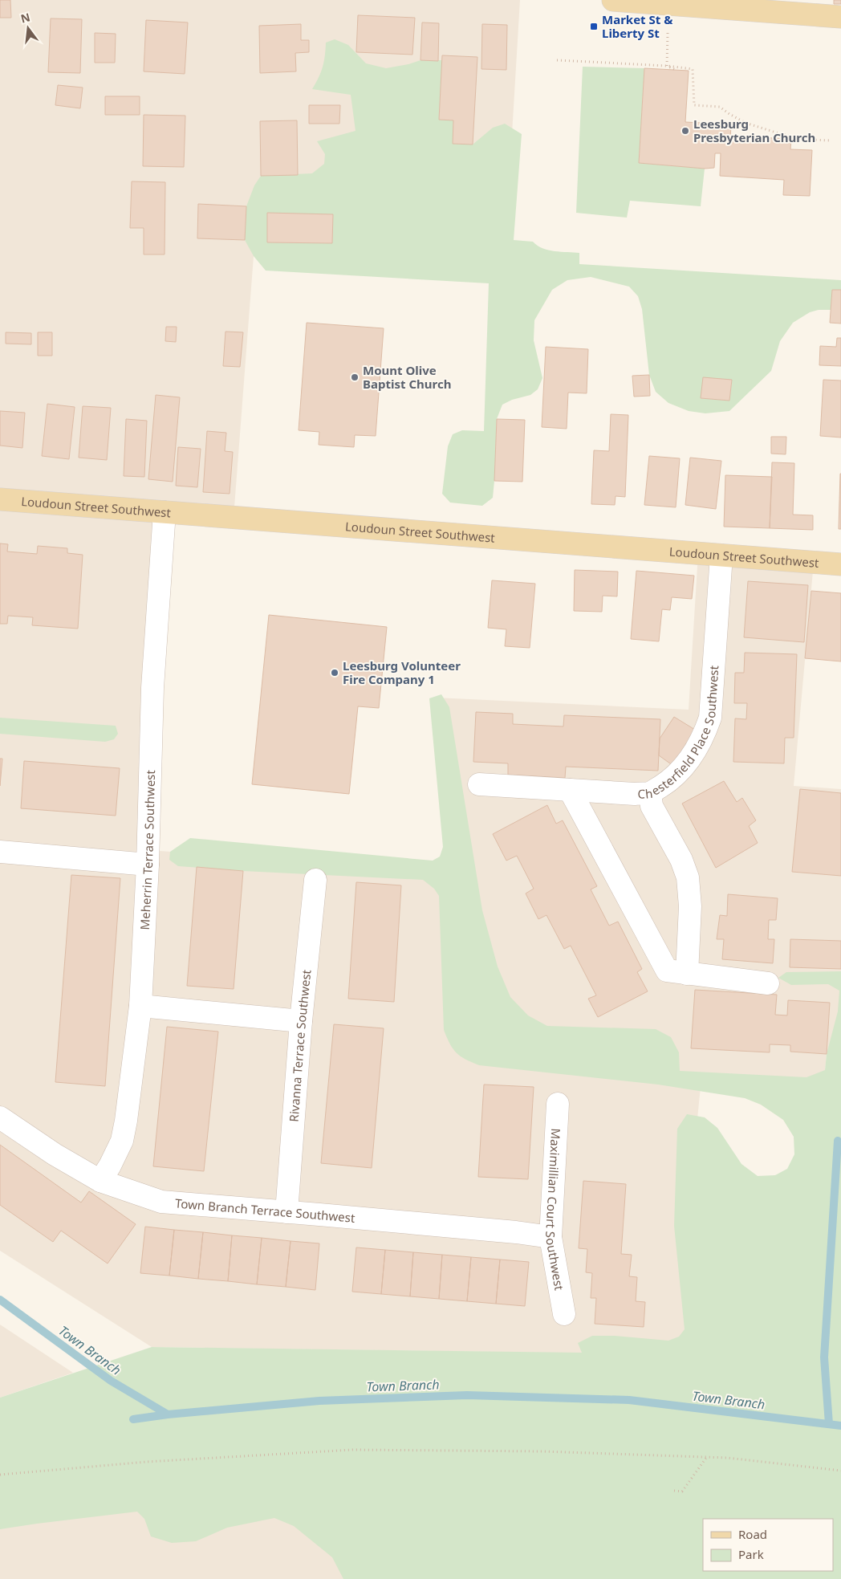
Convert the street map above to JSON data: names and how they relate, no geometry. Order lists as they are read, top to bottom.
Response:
{
  "streets": {
    "main road": ["Loudoun Street Southwest"],
    "street": [
      "Chesterfield Place Southwest",
      "Meherrin Terrace Southwest",
      "Rivanna Terrace Southwest",
      "Maximillian Court Southwest",
      "Town Branch Terrace Southwest"
    ]
  },
  "crossings": [
    ["Loudoun Street Southwest", "Chesterfield Place Southwest"],
    ["Loudoun Street Southwest", "Meherrin Terrace Southwest"],
    ["Meherrin Terrace Southwest", "Town Branch Terrace Southwest"],
    ["Rivanna Terrace Southwest", "Town Branch Terrace Southwest"],
    ["Maximillian Court Southwest", "Town Branch Terrace Southwest"]
  ],
  "water": ["Town Branch"],
  "places": {
    "transit": ["Market St & Liberty St"],
    "other": ["Leesburg Presbyterian Church", "Mount Olive Baptist Church", "Leesburg Volunteer Fire Company 1"]
  },
  "legend": ["Road", "Park"],
  "north": "top"
}
